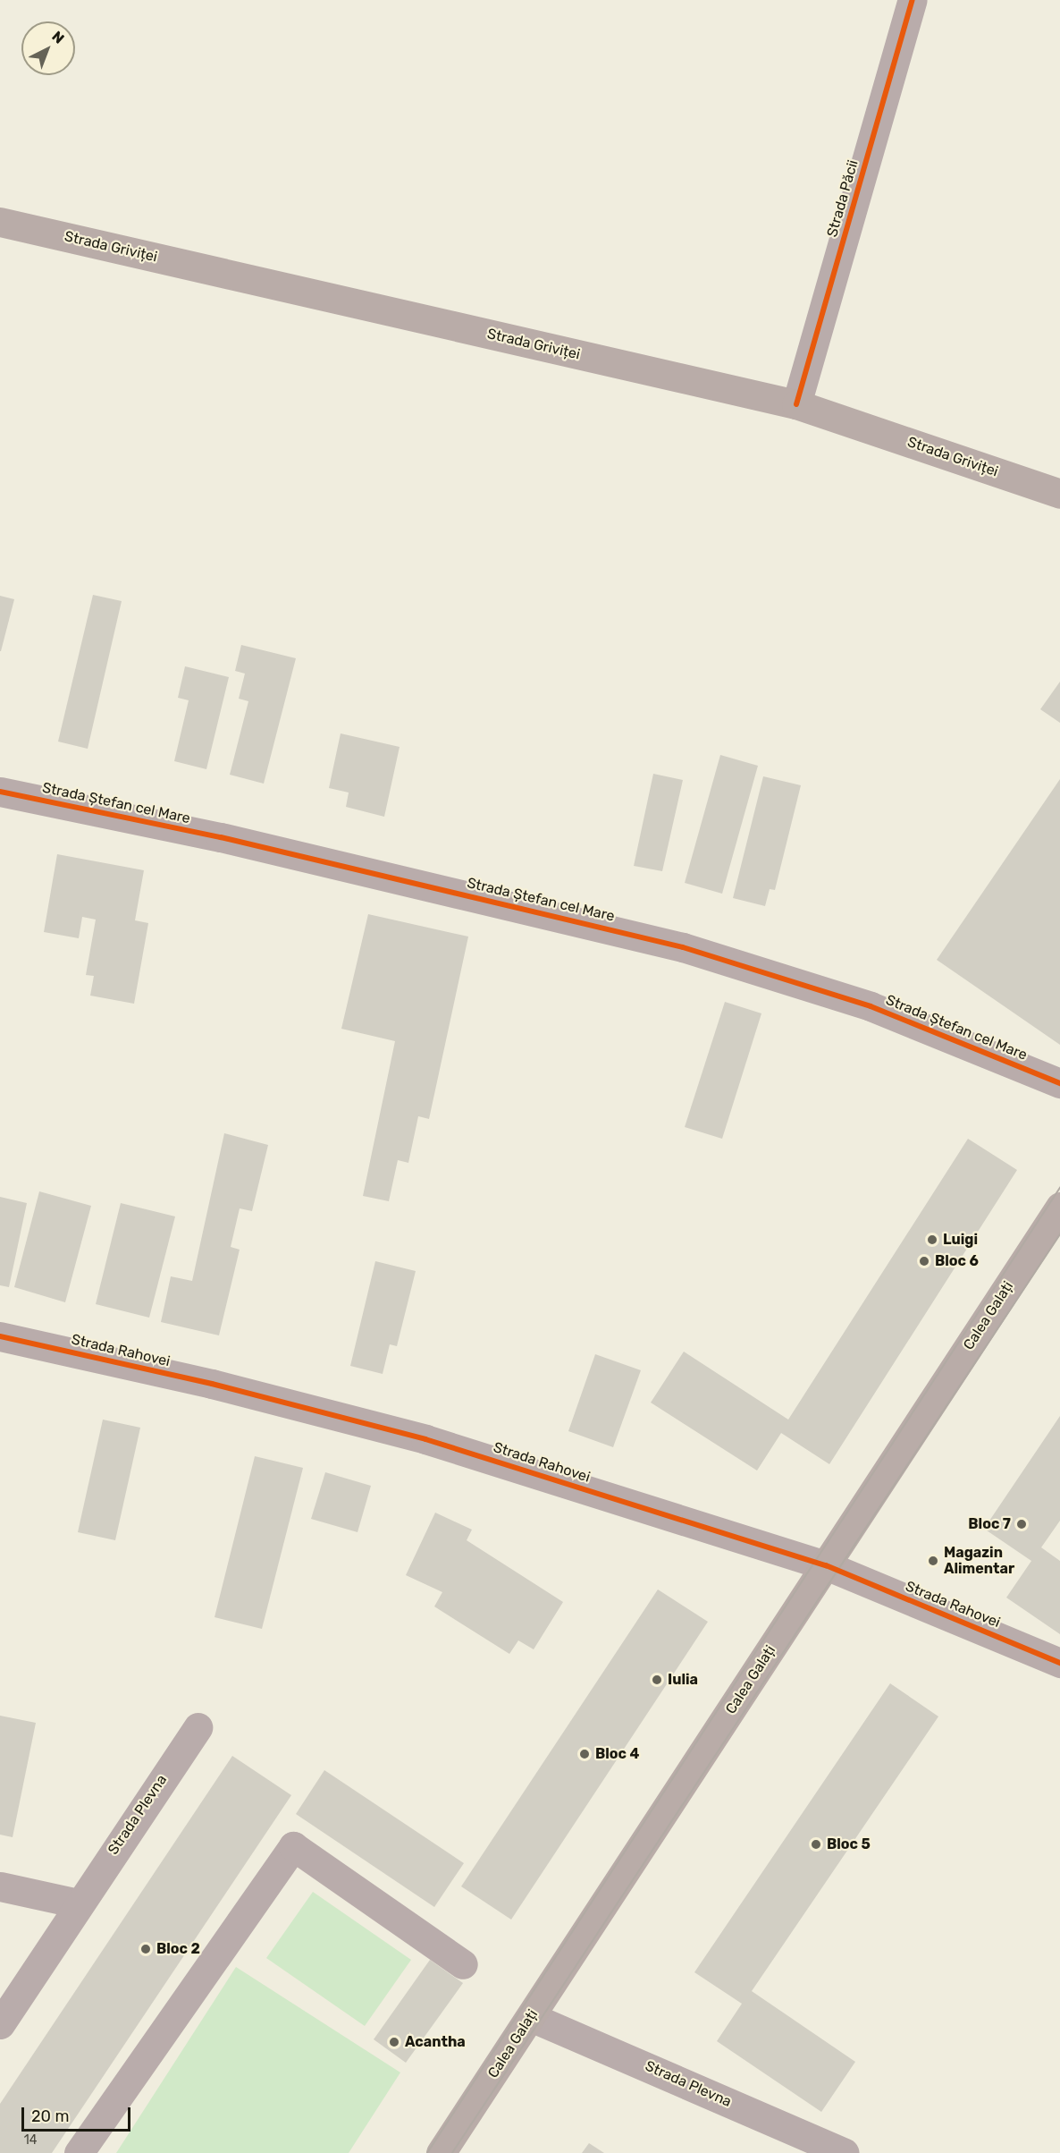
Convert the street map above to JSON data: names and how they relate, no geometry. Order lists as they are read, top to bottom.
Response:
{
  "streets": {
    "main road": ["Strada Griviței", "Calea Galați"],
    "street": [
      "Strada Păcii",
      "Strada Ștefan cel Mare",
      "Strada Rahovei",
      "Strada Plevna"
    ]
  },
  "crossings": [
    ["Strada Păcii", "Strada Griviței"],
    ["Calea Galați", "Strada Rahovei"],
    ["Calea Galați", "Strada Plevna"]
  ],
  "places": [
    "Luigi",
    "Bloc 6",
    "Bloc 7",
    "Magazin Alimentar",
    "Iulia",
    "Bloc 4",
    "Bloc 5",
    "Bloc 2",
    "Acantha"
  ],
  "house_numbers": ["14"],
  "scale_bar": "20 m",
  "north": "top right"
}
